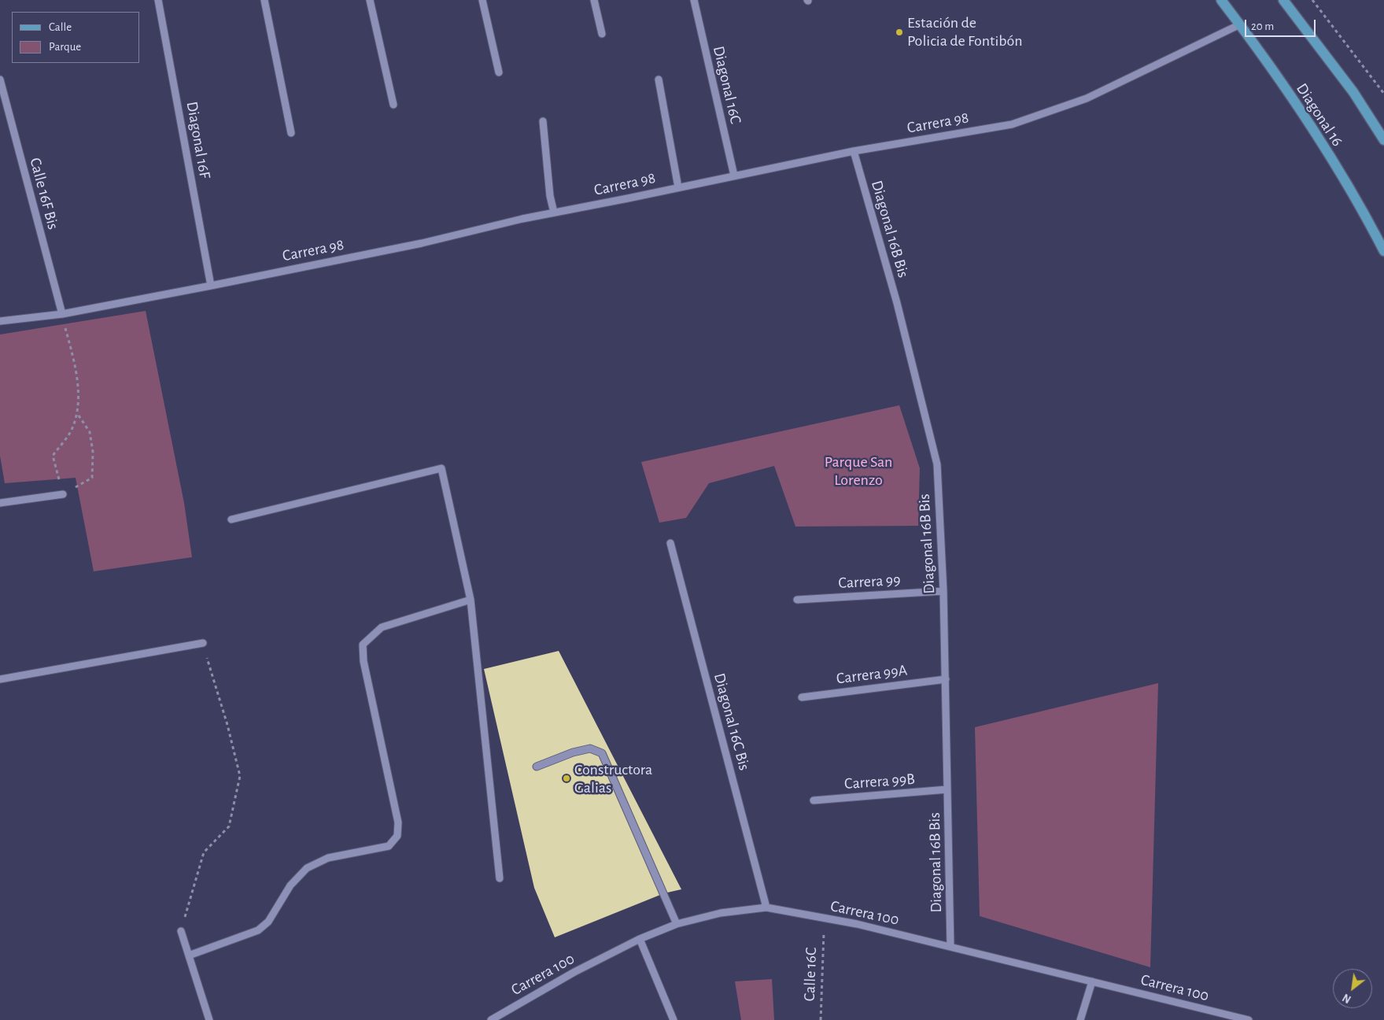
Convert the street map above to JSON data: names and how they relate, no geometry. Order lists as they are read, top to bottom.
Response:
{
  "streets": {
    "main road": ["Diagonal 16"],
    "street": [
      "Diagonal 16C",
      "Carrera 98",
      "Diagonal 16F",
      "Calle 16F Bis",
      "Diagonal 16B Bis",
      "Carrera 99",
      "Carrera 99A",
      "Diagonal 16C Bis",
      "Carrera 99B",
      "Carrera 100"
    ],
    "path": ["Calle 16C"]
  },
  "crossings": [
    ["Diagonal 16C", "Carrera 98"],
    ["Diagonal 16", "Carrera 98"],
    ["Carrera 98", "Diagonal 16F"],
    ["Carrera 98", "Calle 16F Bis"],
    ["Carrera 98", "Diagonal 16B Bis"],
    ["Diagonal 16B Bis", "Carrera 99"],
    ["Diagonal 16B Bis", "Carrera 99A"],
    ["Diagonal 16B Bis", "Carrera 99B"],
    ["Diagonal 16B Bis", "Carrera 100"],
    ["Diagonal 16C Bis", "Carrera 100"]
  ],
  "parks": ["Parque San Lorenzo"],
  "places": ["Estación de Policia de Fontibón", "Constructora Galias"],
  "legend": ["Calle", "Parque"],
  "scale_bar": "20 m",
  "north": "bottom left"
}
